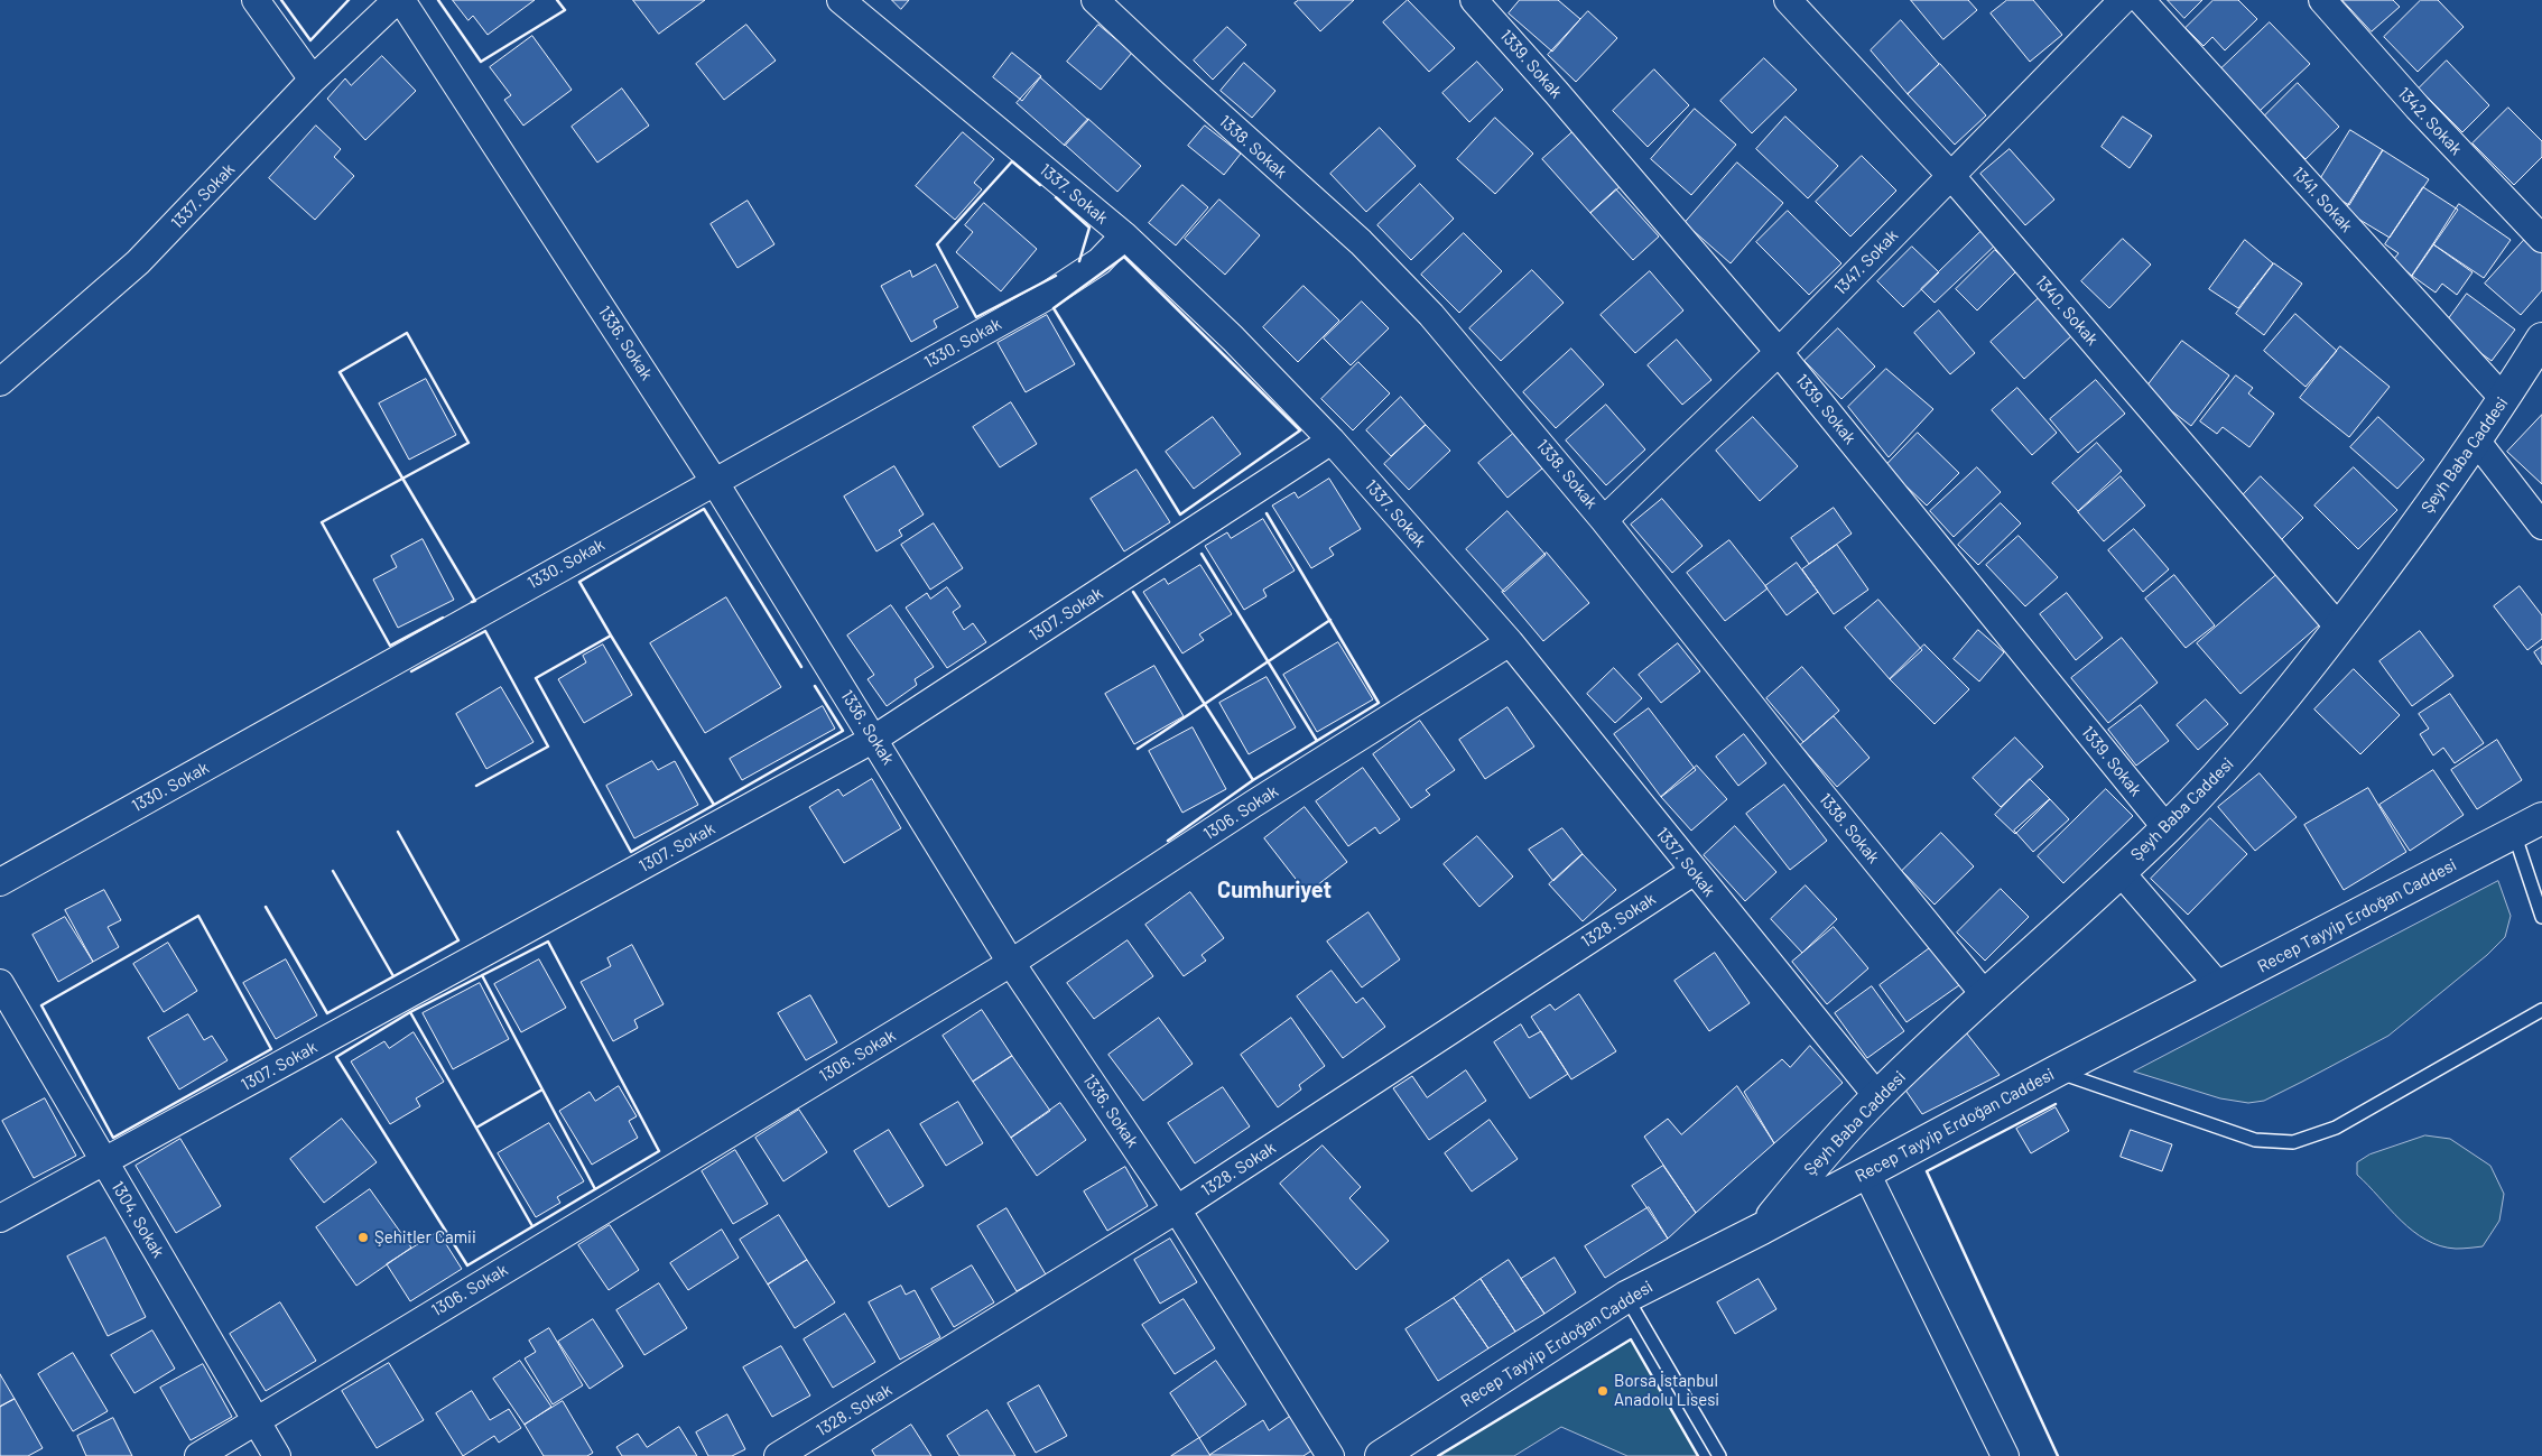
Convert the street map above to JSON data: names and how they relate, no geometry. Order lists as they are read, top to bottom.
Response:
{
  "streets": {
    "street": [
      "1339. Sokak",
      "1342. Sokak",
      "1338. Sokak",
      "1337. Sokak",
      "1341. Sokak",
      "1347. Sokak",
      "1340. Sokak",
      "1336. Sokak",
      "1330. Sokak",
      "Şeyh Baba Caddesi",
      "1307. Sokak",
      "1306. Sokak",
      "Recep Tayyip Erdoğan Caddesi",
      "1328. Sokak",
      "1304. Sokak"
    ]
  },
  "crossings": [
    ["1339. Sokak", "1347. Sokak"],
    ["1339. Sokak", "Şeyh Baba Caddesi"],
    ["1338. Sokak", "1347. Sokak"],
    ["1338. Sokak", "Şeyh Baba Caddesi"],
    ["1337. Sokak", "1330. Sokak"],
    ["1337. Sokak", "Şeyh Baba Caddesi"],
    ["1337. Sokak", "1307. Sokak"],
    ["1337. Sokak", "1306. Sokak"],
    ["1337. Sokak", "1328. Sokak"],
    ["1341. Sokak", "Şeyh Baba Caddesi"],
    ["1347. Sokak", "1340. Sokak"],
    ["1340. Sokak", "Şeyh Baba Caddesi"],
    ["1336. Sokak", "1330. Sokak"],
    ["1336. Sokak", "1307. Sokak"],
    ["1336. Sokak", "1306. Sokak"],
    ["1336. Sokak", "1328. Sokak"],
    ["Şeyh Baba Caddesi", "Recep Tayyip Erdoğan Caddesi"],
    ["1307. Sokak", "1304. Sokak"],
    ["1306. Sokak", "1304. Sokak"]
  ],
  "districts": ["Cumhuriyet"],
  "places": ["Şehitler Camii", "Borsa İstanbul Anadolu Lisesi"]
}
